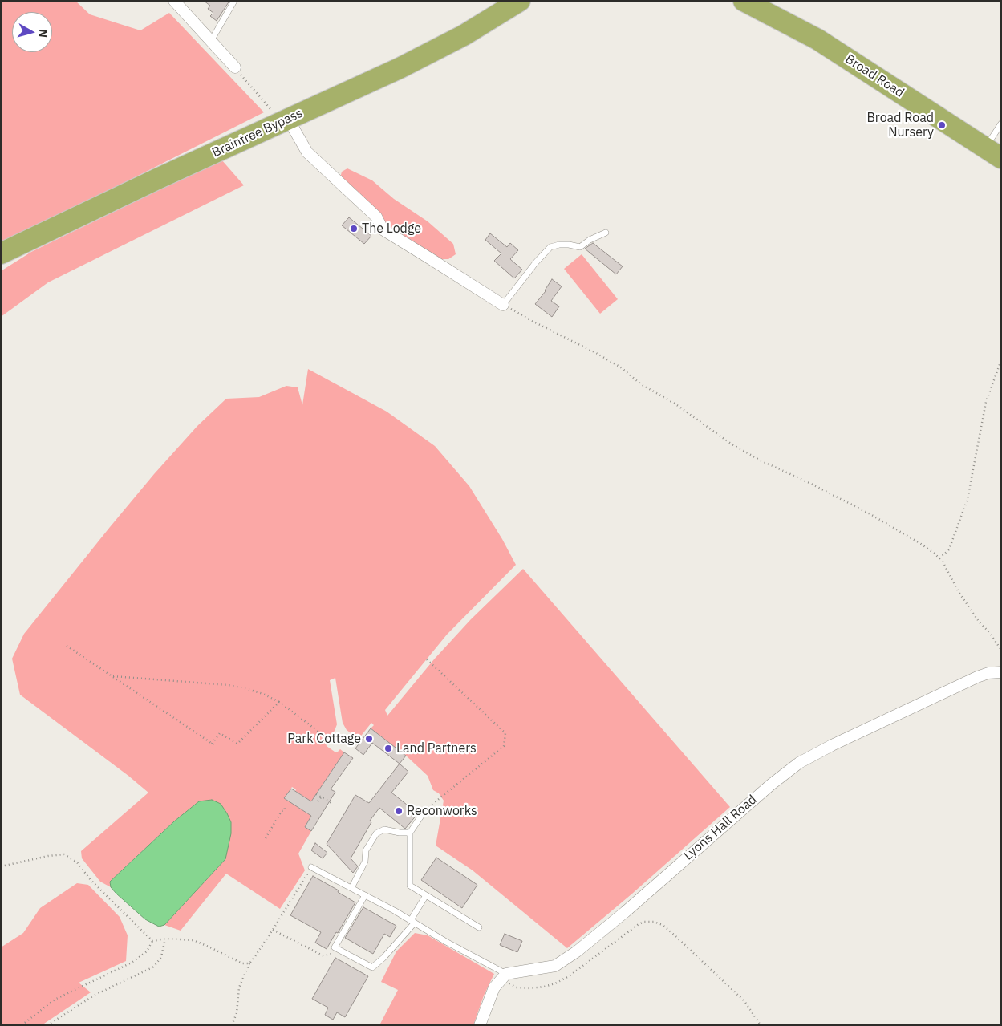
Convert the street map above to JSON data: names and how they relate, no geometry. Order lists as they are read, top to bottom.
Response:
{
  "streets": {
    "highway": ["Broad Road", "Braintree Bypass"],
    "street": ["Lyons Hall Road"]
  },
  "places": [
    "Broad Road Nursery",
    "The Lodge",
    "Park Cottage",
    "Land Partners",
    "Reconworks"
  ],
  "north": "right"
}
